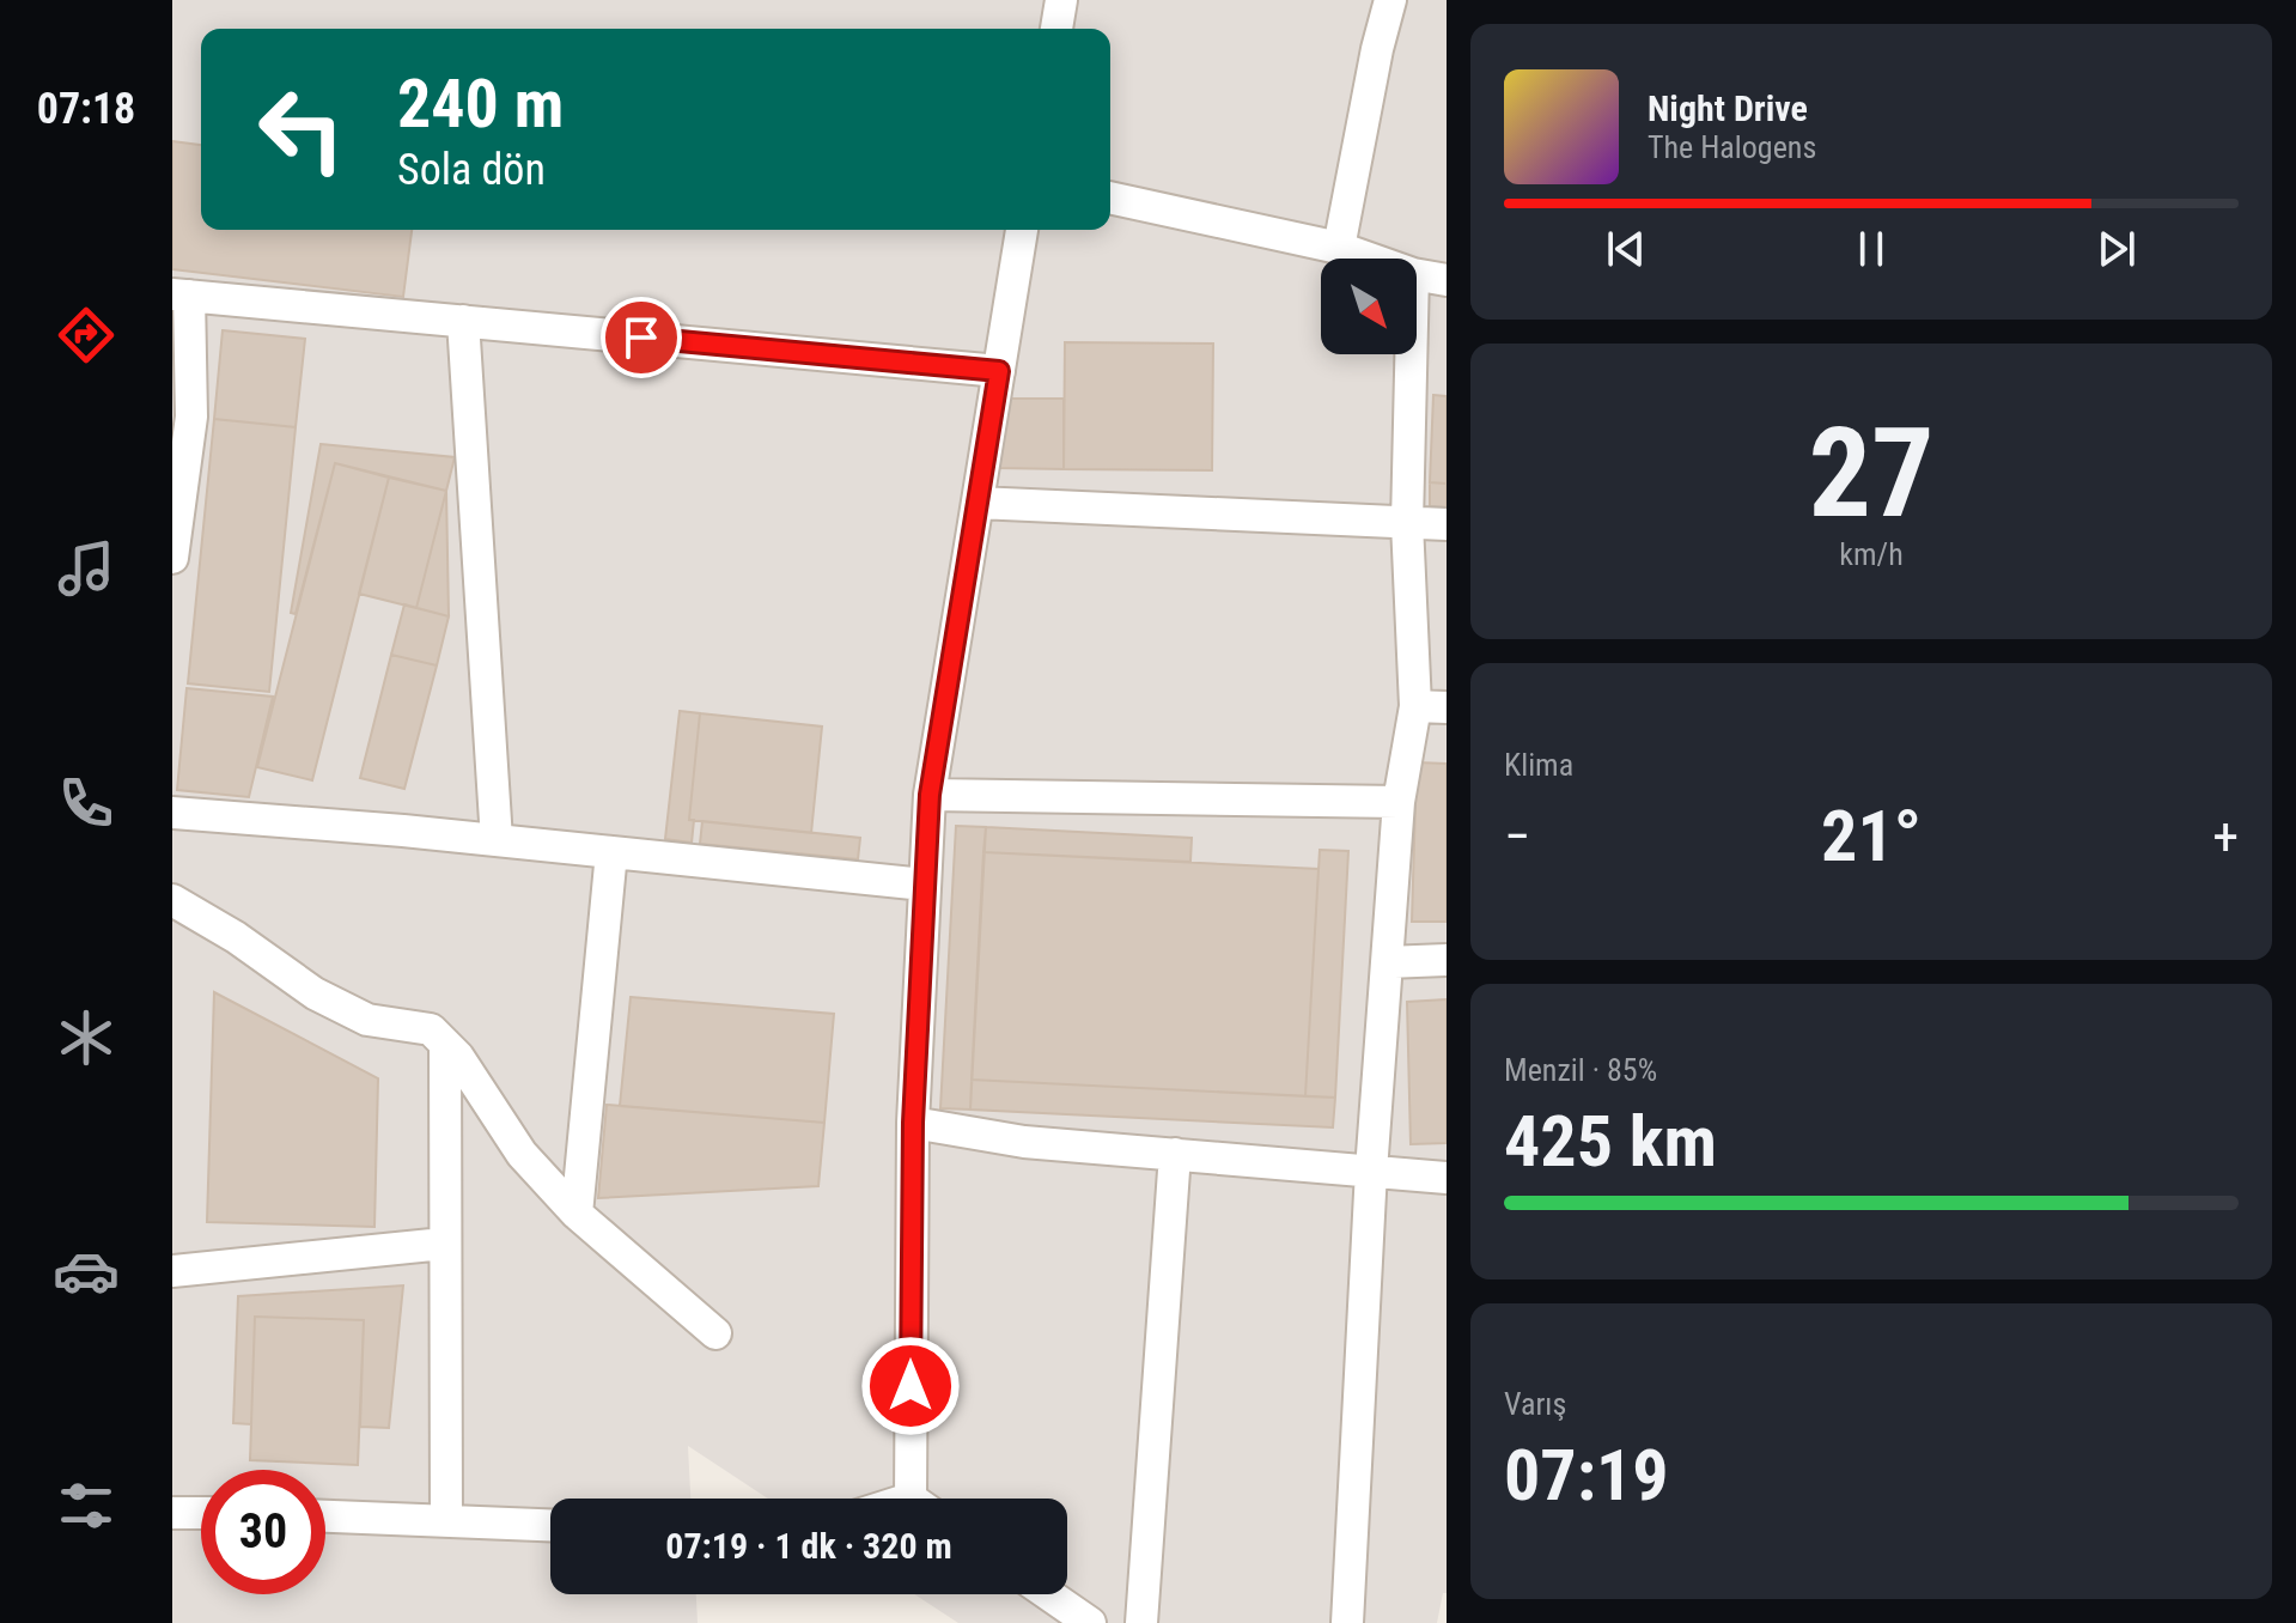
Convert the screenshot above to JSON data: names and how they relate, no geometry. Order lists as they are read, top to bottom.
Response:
{
  "north": "bottom right",
  "page": {
    "tabs": "07:18",
    "turn": ["240 m", "Sola dön"],
    "song": ["Night Drive", "The Halogens"],
    "tile": [
      ["27", "km/h"],
      "Klima",
      ["Menzil · 85%", "425 km"],
      ["Varış", "07:19"]
    ],
    "heat": ["−", "21°", "+"],
    "limit": "30",
    "trip": "07:19 · 1 dk · 320 m"
  }
}
